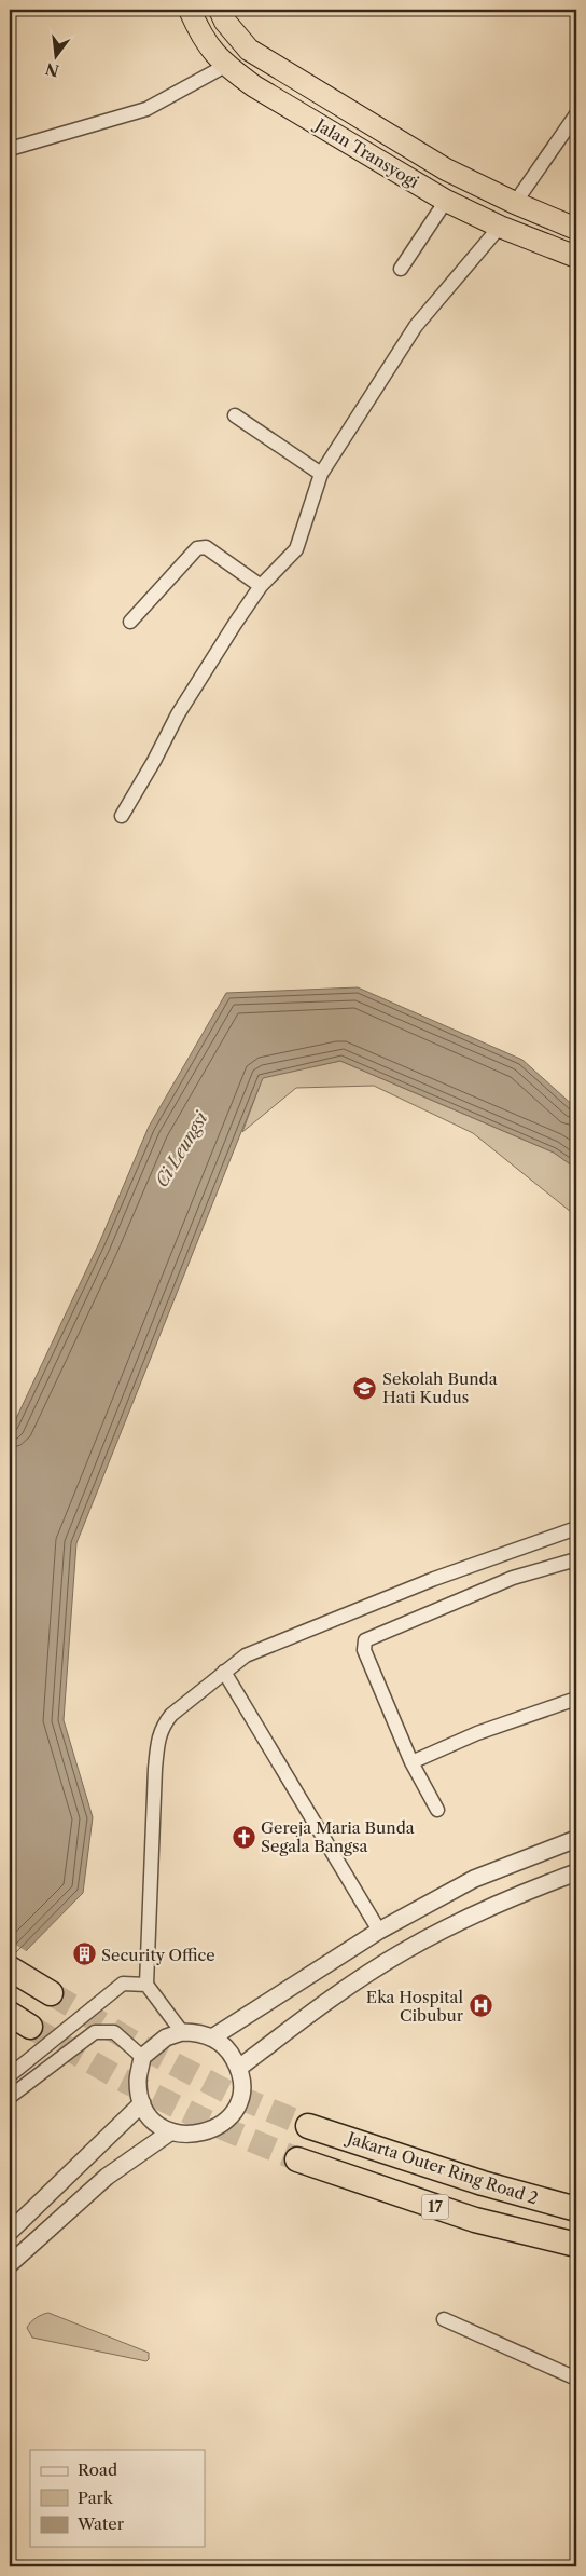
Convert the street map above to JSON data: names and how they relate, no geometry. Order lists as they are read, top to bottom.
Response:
{
  "streets": {
    "highway": ["Jalan Transyogi", "Jakarta Outer Ring Road 2", "17"]
  },
  "water": ["Ci Leungsi"],
  "places": {
    "school or university": ["Sekolah Bunda Hati Kudus"],
    "church": ["Gereja Maria Bunda Segala Bangsa"],
    "building": ["Security Office"],
    "hospital": ["Eka Hospital Cibubur"]
  },
  "legend": ["Road", "Park", "Water"],
  "north": "bottom"
}
